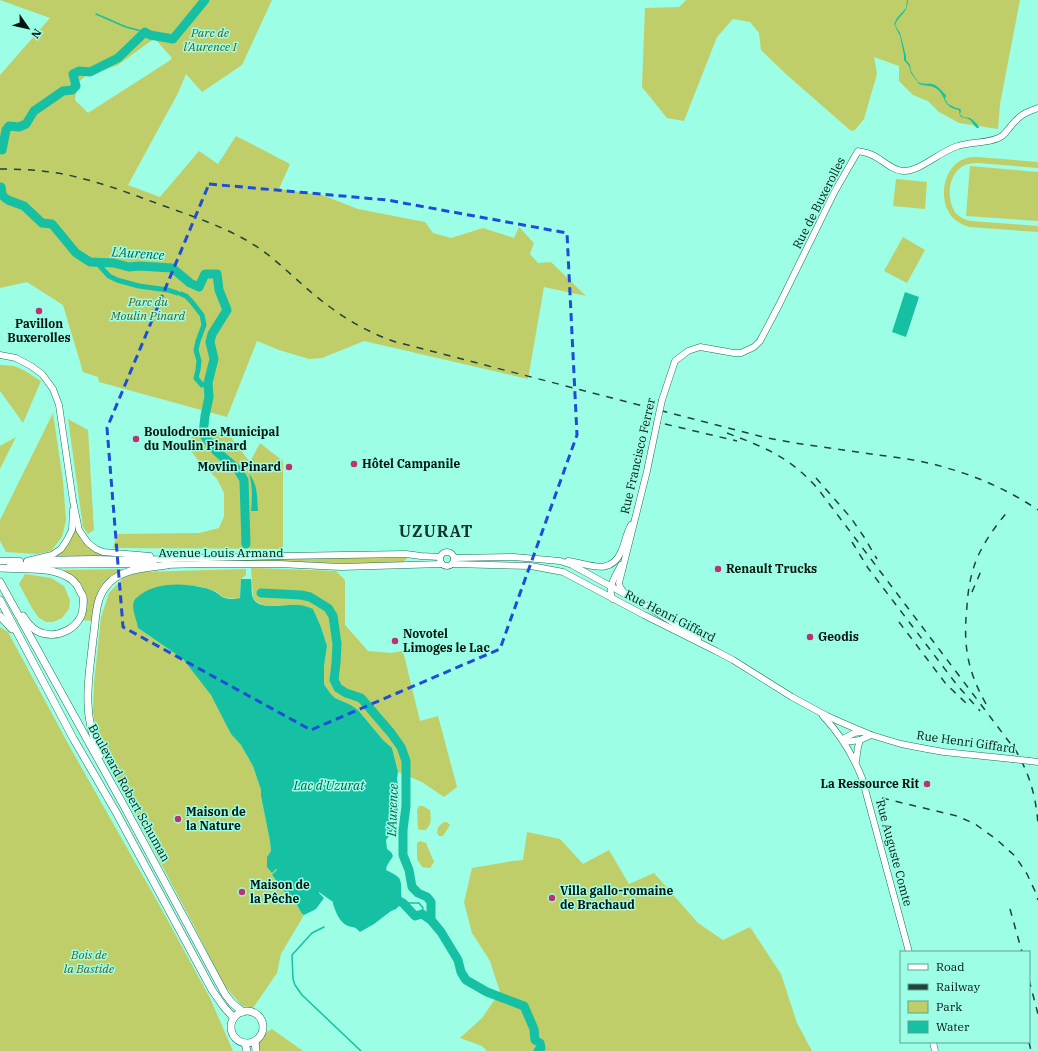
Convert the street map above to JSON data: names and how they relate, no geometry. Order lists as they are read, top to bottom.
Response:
{
  "streets": {
    "main road": ["Boulevard Robert Schuman"],
    "street": [
      "Rue de Buxerolles",
      "Rue Francisco Ferrer",
      "Avenue Louis Armand",
      "Rue Henri Giffard",
      "Rue Auguste Comte"
    ]
  },
  "crossings": [
    ["Rue de Buxerolles", "Rue Francisco Ferrer"],
    ["Rue Henri Giffard", "Rue Auguste Comte"]
  ],
  "districts": ["UZURAT"],
  "water": ["L'Aurence", "Lac d'Uzurat"],
  "parks": ["Parc de l'Aurence I", "Parc du Moulin Pinard", "Bois de la Bastide"],
  "places": [
    "Pavillon Buxerolles",
    "Boulodrome Municipal du Moulin Pinard",
    "Hôtel Campanile",
    "Movlin Pinard",
    "Renault Trucks",
    "Geodis",
    "Novotel Limoges le Lac",
    "La Ressource Rit",
    "Maison de la Nature",
    "Maison de la Pêche",
    "Villa gallo-romaine de Brachaud"
  ],
  "legend": [
    "Road",
    "Railway",
    "Park",
    "Water"
  ],
  "north": "bottom right"
}
